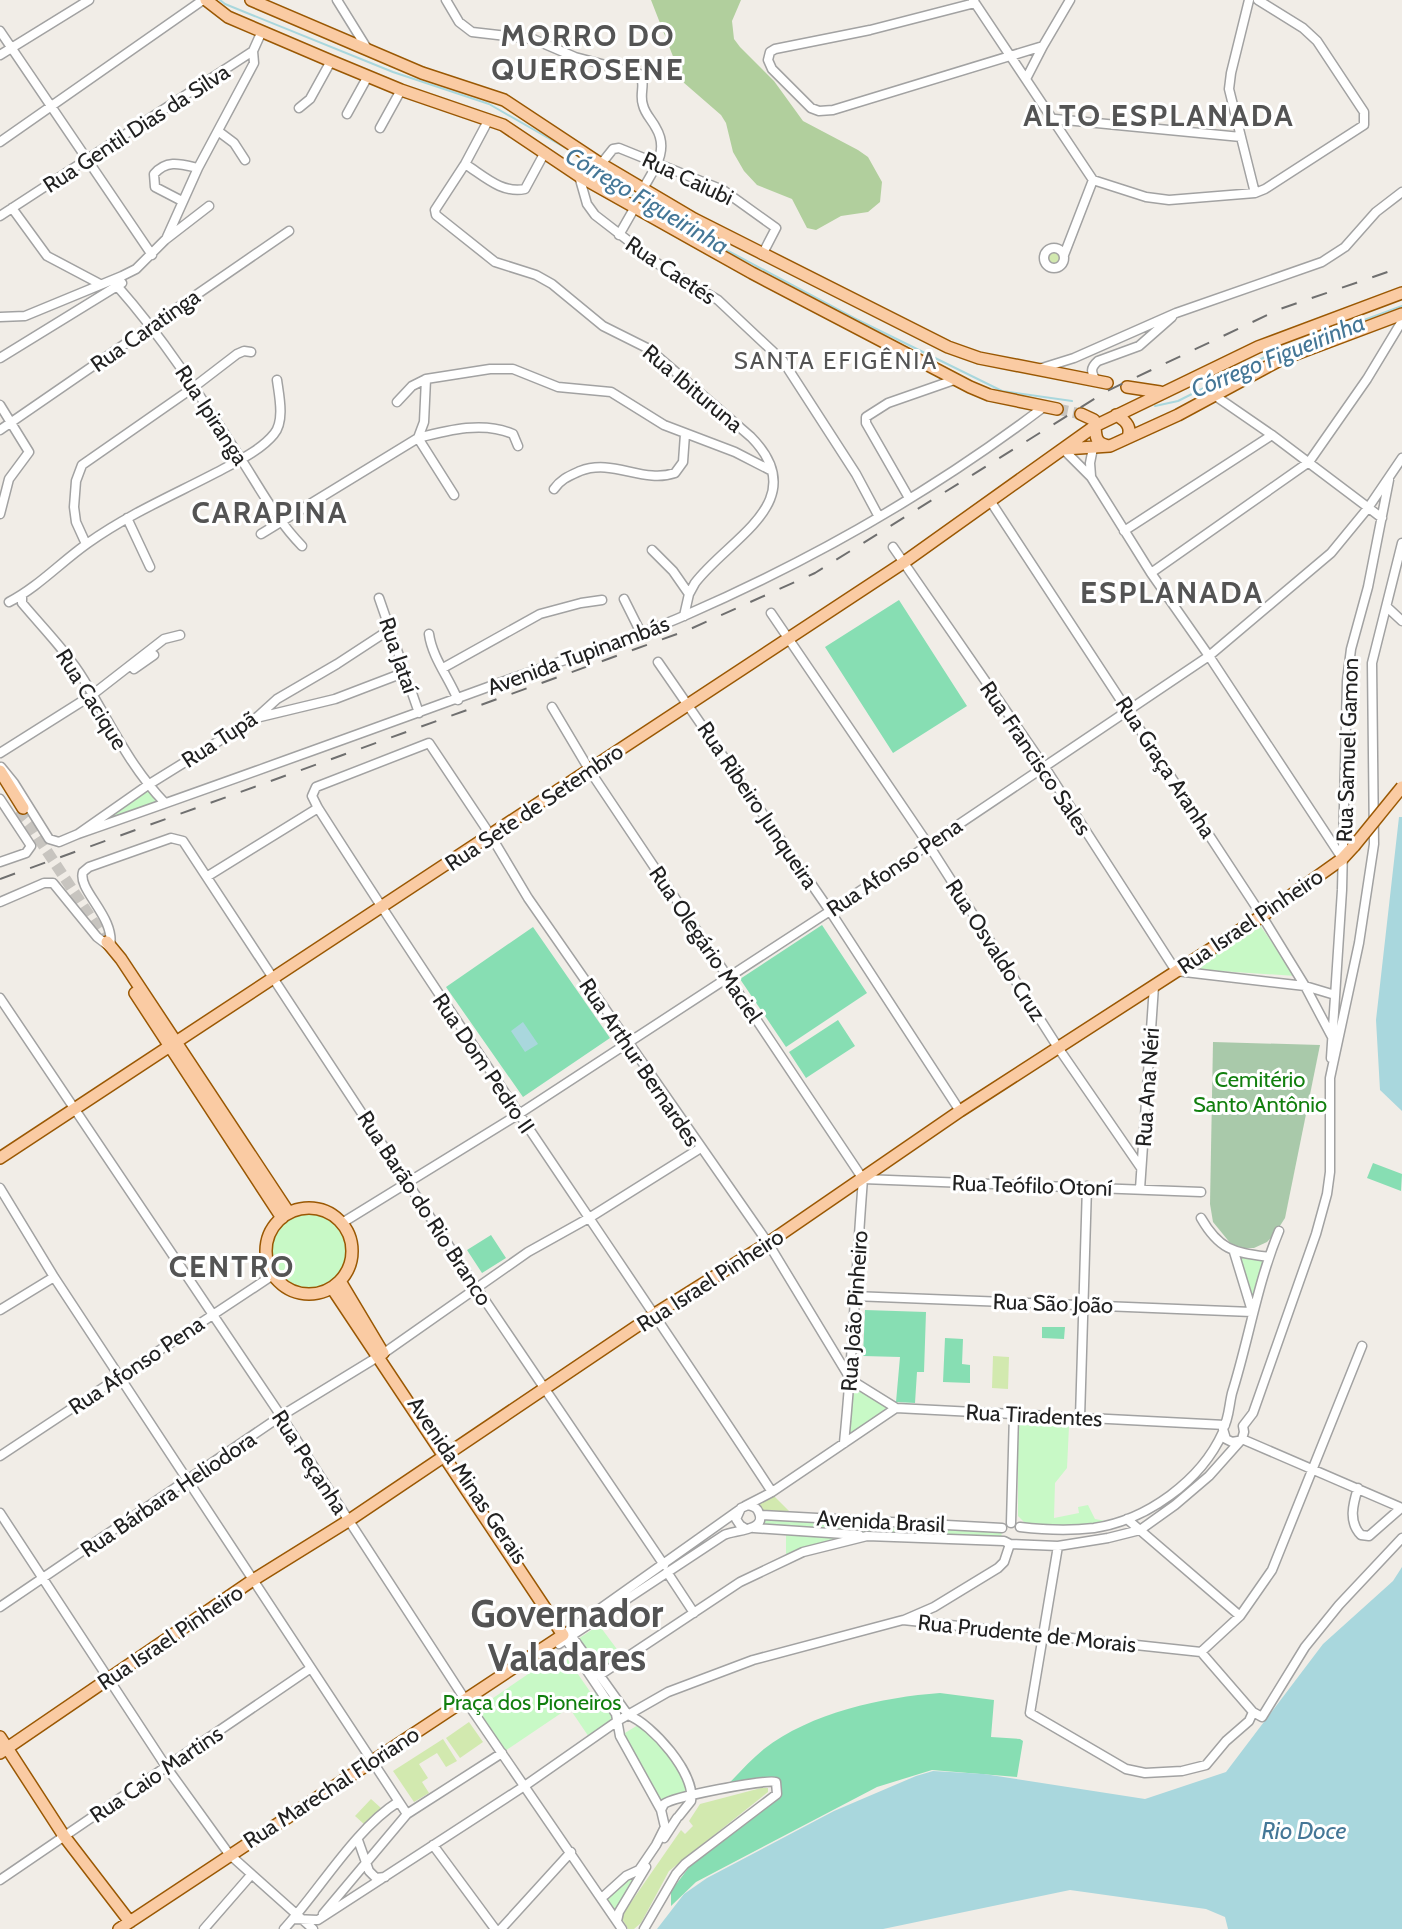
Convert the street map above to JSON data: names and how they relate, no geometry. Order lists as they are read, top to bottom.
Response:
{
  "streets": {
    "main road": [
      "Rua Sete de Setembro",
      "Rua Israel Pinheiro",
      "Avenida Minas Gerais",
      "Rua Marechal Floriano"
    ],
    "street": [
      "Rua Gentil Dias da Silva",
      "Rua Caiubi",
      "Rua Caetés",
      "Rua Caratinga",
      "Rua Ibituruna",
      "Rua Ipiranga",
      "Rua Jataí",
      "Avenida Tupinambás",
      "Rua Cacique",
      "Rua Tupã",
      "Rua Samuel Gamon",
      "Rua Francisco Sales",
      "Rua Graça Aranha",
      "Rua Ribeiro Junqueira",
      "Rua Afonso Pena",
      "Rua Olegário Maciel",
      "Rua Osvaldo Cruz",
      "Rua Arthur Bernardes",
      "Rua Dom Pedro II",
      "Rua Ana Néri",
      "Rua Teófilo Otoní",
      "Rua Barão do Rio Branco",
      "Rua São João",
      "Rua João Pinheiro",
      "Rua Tiradentes",
      "Rua Peçanha",
      "Rua Bárbara Heliodora",
      "Avenida Brasil",
      "Rua Prudente de Morais",
      "Rua Caio Martins"
    ]
  },
  "crossings": [
    ["Rua Caetés", "Avenida Tupinambás"],
    ["Rua Caratinga", "Rua Ipiranga"],
    ["Rua Jataí", "Avenida Tupinambás"],
    ["Rua Jataí", "Rua Tupã"],
    ["Avenida Tupinambás", "Rua Cacique"],
    ["Avenida Tupinambás", "Rua Tupã"],
    ["Rua Cacique", "Rua Tupã"],
    ["Rua Samuel Gamon", "Rua Graça Aranha"],
    ["Rua Samuel Gamon", "Rua Afonso Pena"],
    ["Rua Samuel Gamon", "Rua Israel Pinheiro"],
    ["Rua Francisco Sales", "Rua Sete de Setembro"],
    ["Rua Francisco Sales", "Rua Afonso Pena"],
    ["Rua Francisco Sales", "Rua Israel Pinheiro"],
    ["Rua Graça Aranha", "Rua Sete de Setembro"],
    ["Rua Graça Aranha", "Rua Afonso Pena"],
    ["Rua Graça Aranha", "Rua Israel Pinheiro"],
    ["Rua Ribeiro Junqueira", "Rua Sete de Setembro"],
    ["Rua Ribeiro Junqueira", "Rua Afonso Pena"],
    ["Rua Ribeiro Junqueira", "Rua Israel Pinheiro"],
    ["Rua Sete de Setembro", "Rua Olegário Maciel"],
    ["Rua Sete de Setembro", "Rua Osvaldo Cruz"],
    ["Rua Sete de Setembro", "Rua Arthur Bernardes"],
    ["Rua Sete de Setembro", "Rua Dom Pedro II"],
    ["Rua Sete de Setembro", "Rua Barão do Rio Branco"],
    ["Rua Sete de Setembro", "Rua Peçanha"],
    ["Rua Afonso Pena", "Rua Olegário Maciel"],
    ["Rua Afonso Pena", "Rua Osvaldo Cruz"],
    ["Rua Afonso Pena", "Rua Arthur Bernardes"],
    ["Rua Afonso Pena", "Rua Dom Pedro II"],
    ["Rua Afonso Pena", "Rua Barão do Rio Branco"],
    ["Rua Afonso Pena", "Rua Peçanha"],
    ["Rua Afonso Pena", "Avenida Minas Gerais"],
    ["Rua Israel Pinheiro", "Rua Olegário Maciel"],
    ["Rua Israel Pinheiro", "Rua Osvaldo Cruz"],
    ["Rua Israel Pinheiro", "Rua Arthur Bernardes"],
    ["Rua Israel Pinheiro", "Rua Dom Pedro II"],
    ["Rua Israel Pinheiro", "Rua Ana Néri"],
    ["Rua Israel Pinheiro", "Rua Teófilo Otoní"],
    ["Rua Israel Pinheiro", "Rua Barão do Rio Branco"],
    ["Rua Israel Pinheiro", "Rua João Pinheiro"],
    ["Rua Israel Pinheiro", "Rua Peçanha"],
    ["Rua Israel Pinheiro", "Avenida Minas Gerais"],
    ["Rua Olegário Maciel", "Rua Teófilo Otoní"],
    ["Rua Olegário Maciel", "Rua João Pinheiro"],
    ["Rua Osvaldo Cruz", "Rua Ana Néri"],
    ["Rua Arthur Bernardes", "Rua Dom Pedro II"],
    ["Rua Arthur Bernardes", "Rua João Pinheiro"],
    ["Rua Arthur Bernardes", "Rua Tiradentes"],
    ["Rua Arthur Bernardes", "Rua Bárbara Heliodora"],
    ["Rua Dom Pedro II", "Rua Bárbara Heliodora"],
    ["Rua Dom Pedro II", "Rua Marechal Floriano"],
    ["Rua Ana Néri", "Rua Teófilo Otoní"],
    ["Rua Teófilo Otoní", "Rua João Pinheiro"],
    ["Rua Barão do Rio Branco", "Rua Bárbara Heliodora"],
    ["Rua Barão do Rio Branco", "Rua Marechal Floriano"],
    ["Rua São João", "Rua João Pinheiro"],
    ["Rua São João", "Avenida Brasil"],
    ["Rua João Pinheiro", "Rua Tiradentes"],
    ["Rua João Pinheiro", "Rua Marechal Floriano"],
    ["Rua Tiradentes", "Avenida Brasil"],
    ["Rua Tiradentes", "Rua Marechal Floriano"],
    ["Rua Peçanha", "Rua Bárbara Heliodora"],
    ["Rua Peçanha", "Rua Prudente de Morais"],
    ["Rua Peçanha", "Rua Marechal Floriano"],
    ["Avenida Minas Gerais", "Rua Bárbara Heliodora"],
    ["Avenida Minas Gerais", "Rua Prudente de Morais"],
    ["Avenida Minas Gerais", "Rua Marechal Floriano"],
    ["Avenida Brasil", "Rua Marechal Floriano"]
  ],
  "districts": [
    "MORRO DO QUEROSENE",
    "ALTO ESPLANADA",
    "SANTA EFIGÊNIA",
    "CARAPINA",
    "ESPLANADA",
    "CENTRO",
    "Governador Valadares"
  ],
  "water": ["Córrego Figueirinha", "Rio Doce"],
  "parks": ["Cemitério Santo Antônio", "Praça dos Pioneiros"]
}
